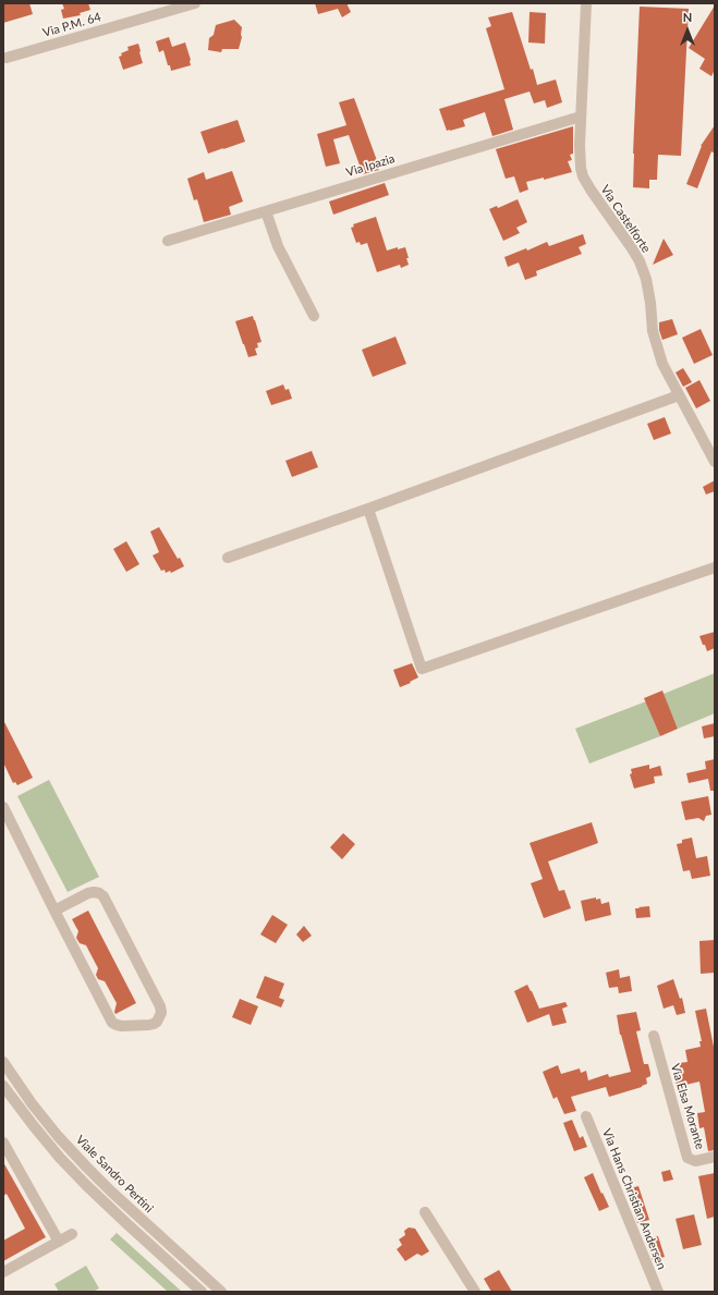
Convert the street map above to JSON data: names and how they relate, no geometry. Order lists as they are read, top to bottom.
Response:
{
  "streets": {
    "street": [
      "Via P.M. 64",
      "Via Ipazia",
      "Via Castelforte",
      "Via Elsa Morante",
      "Viale Sandro Pertini",
      "Via Hans Christian Andersen"
    ]
  },
  "crossings": [
    ["Via Ipazia", "Via Castelforte"]
  ],
  "north": "top"
}
